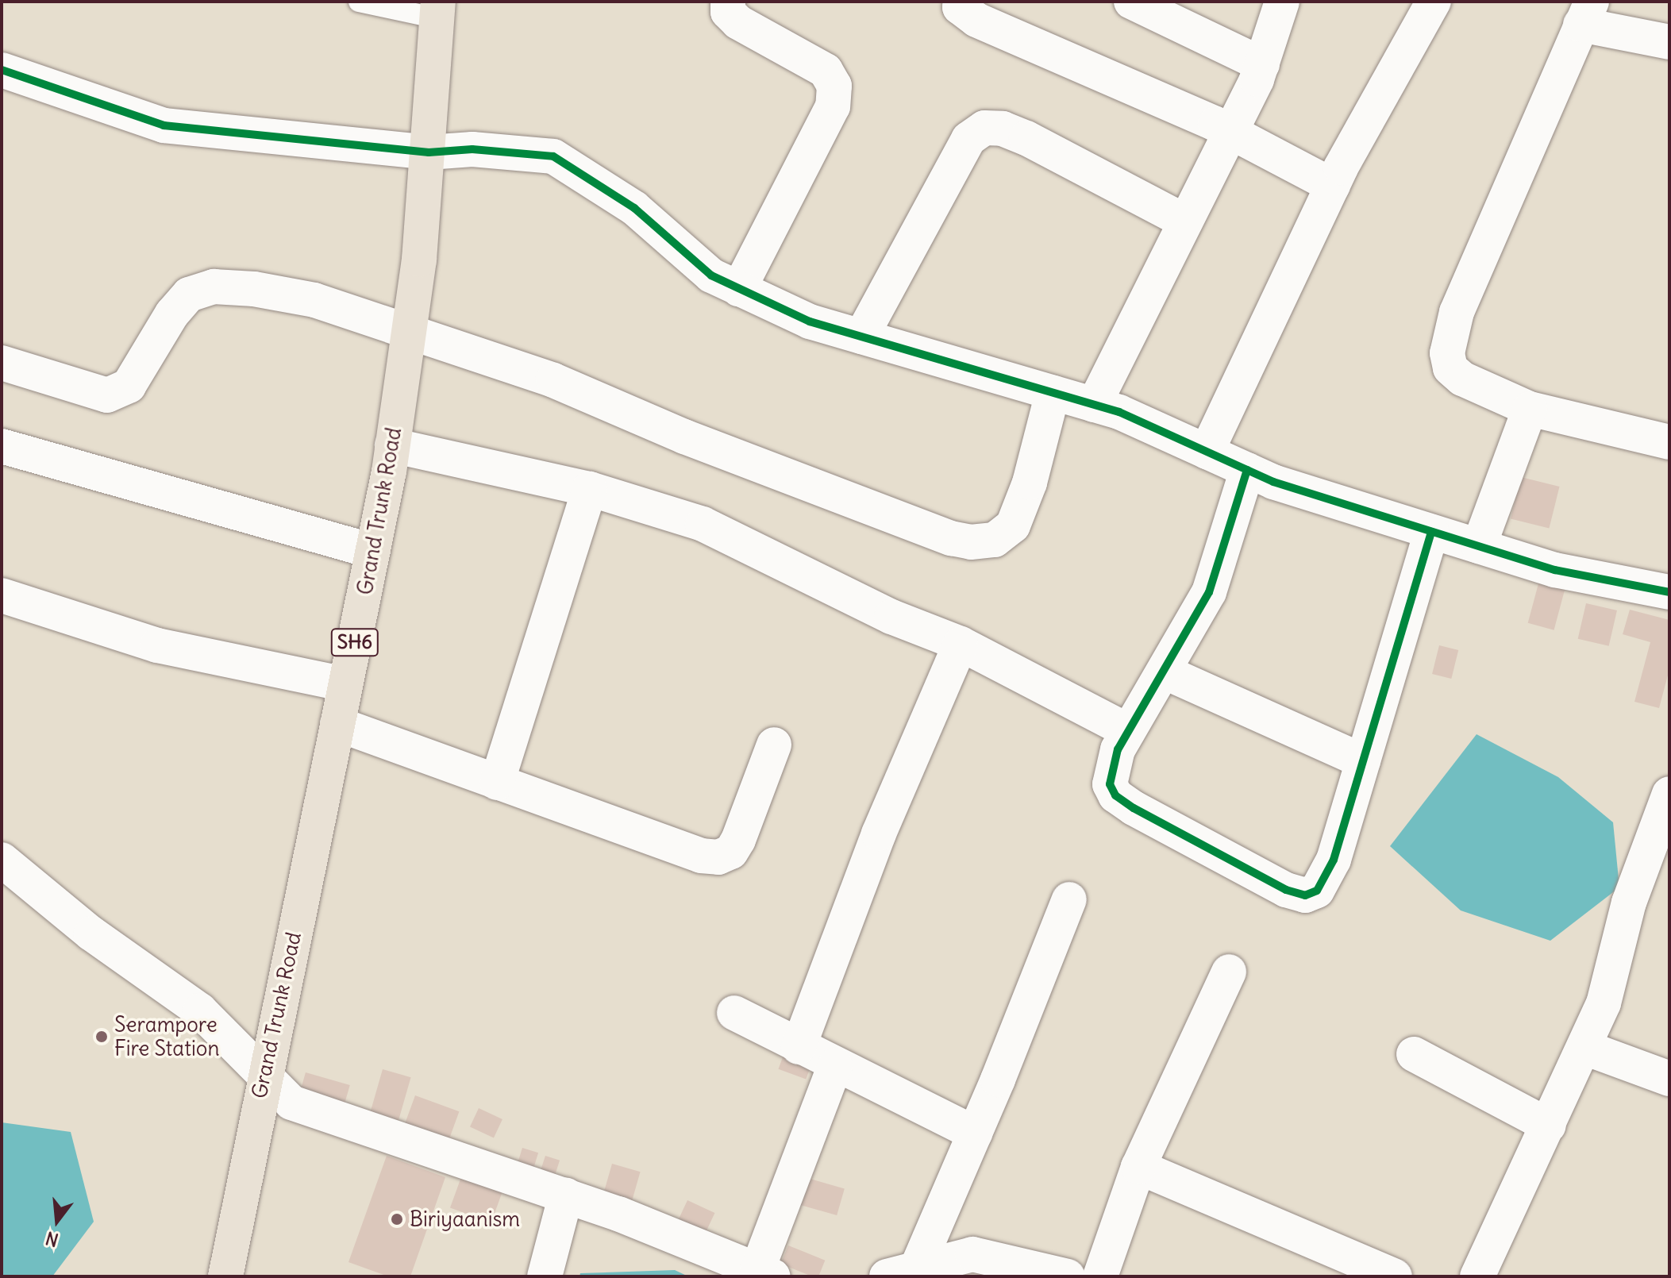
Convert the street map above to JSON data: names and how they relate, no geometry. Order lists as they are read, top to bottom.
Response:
{
  "streets": {
    "main road": ["Grand Trunk Road", "SH6"]
  },
  "places": ["Serampore Fire Station", "Biriyaanism"],
  "north": "bottom"
}
